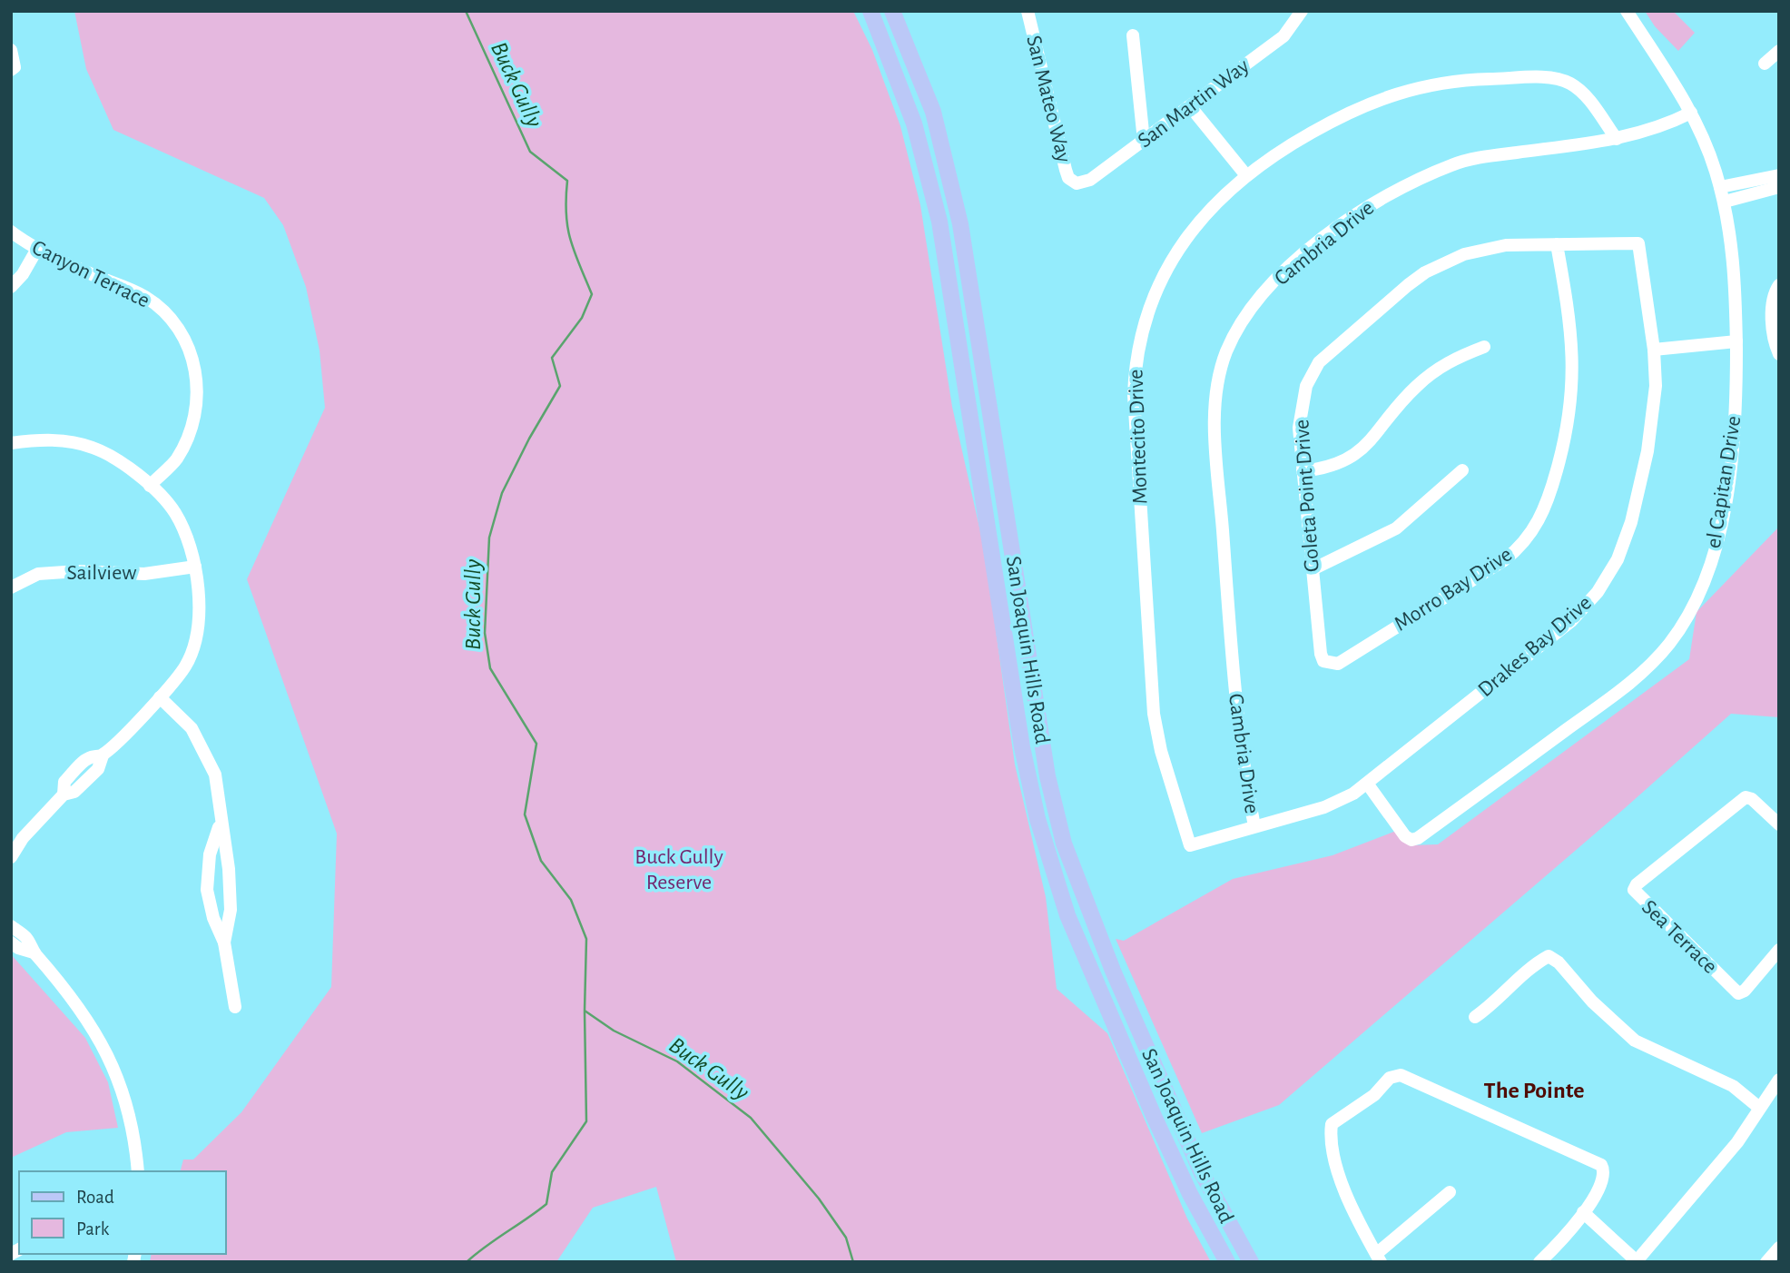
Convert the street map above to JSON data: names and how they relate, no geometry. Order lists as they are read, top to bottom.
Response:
{
  "streets": {
    "main road": ["San Joaquin Hills Road"],
    "street": [
      "San Mateo Way",
      "San Martin Way",
      "Cambria Drive",
      "Canyon Terrace",
      "Montecito Drive",
      "el Capitan Drive",
      "Goleta Point Drive",
      "Sailview",
      "Morro Bay Drive",
      "Drakes Bay Drive",
      "Sea Terrace"
    ]
  },
  "crossings": [
    ["San Mateo Way", "San Martin Way"],
    ["Cambria Drive", "Montecito Drive"],
    ["Cambria Drive", "el Capitan Drive"],
    ["Cambria Drive", "Drakes Bay Drive"],
    ["Montecito Drive", "Drakes Bay Drive"],
    ["el Capitan Drive", "Drakes Bay Drive"],
    ["Goleta Point Drive", "Morro Bay Drive"],
    ["Goleta Point Drive", "Drakes Bay Drive"]
  ],
  "districts": ["The Pointe"],
  "water": ["Buck Gully"],
  "parks": ["Buck Gully Reserve"],
  "legend": ["Road", "Park"]
}
